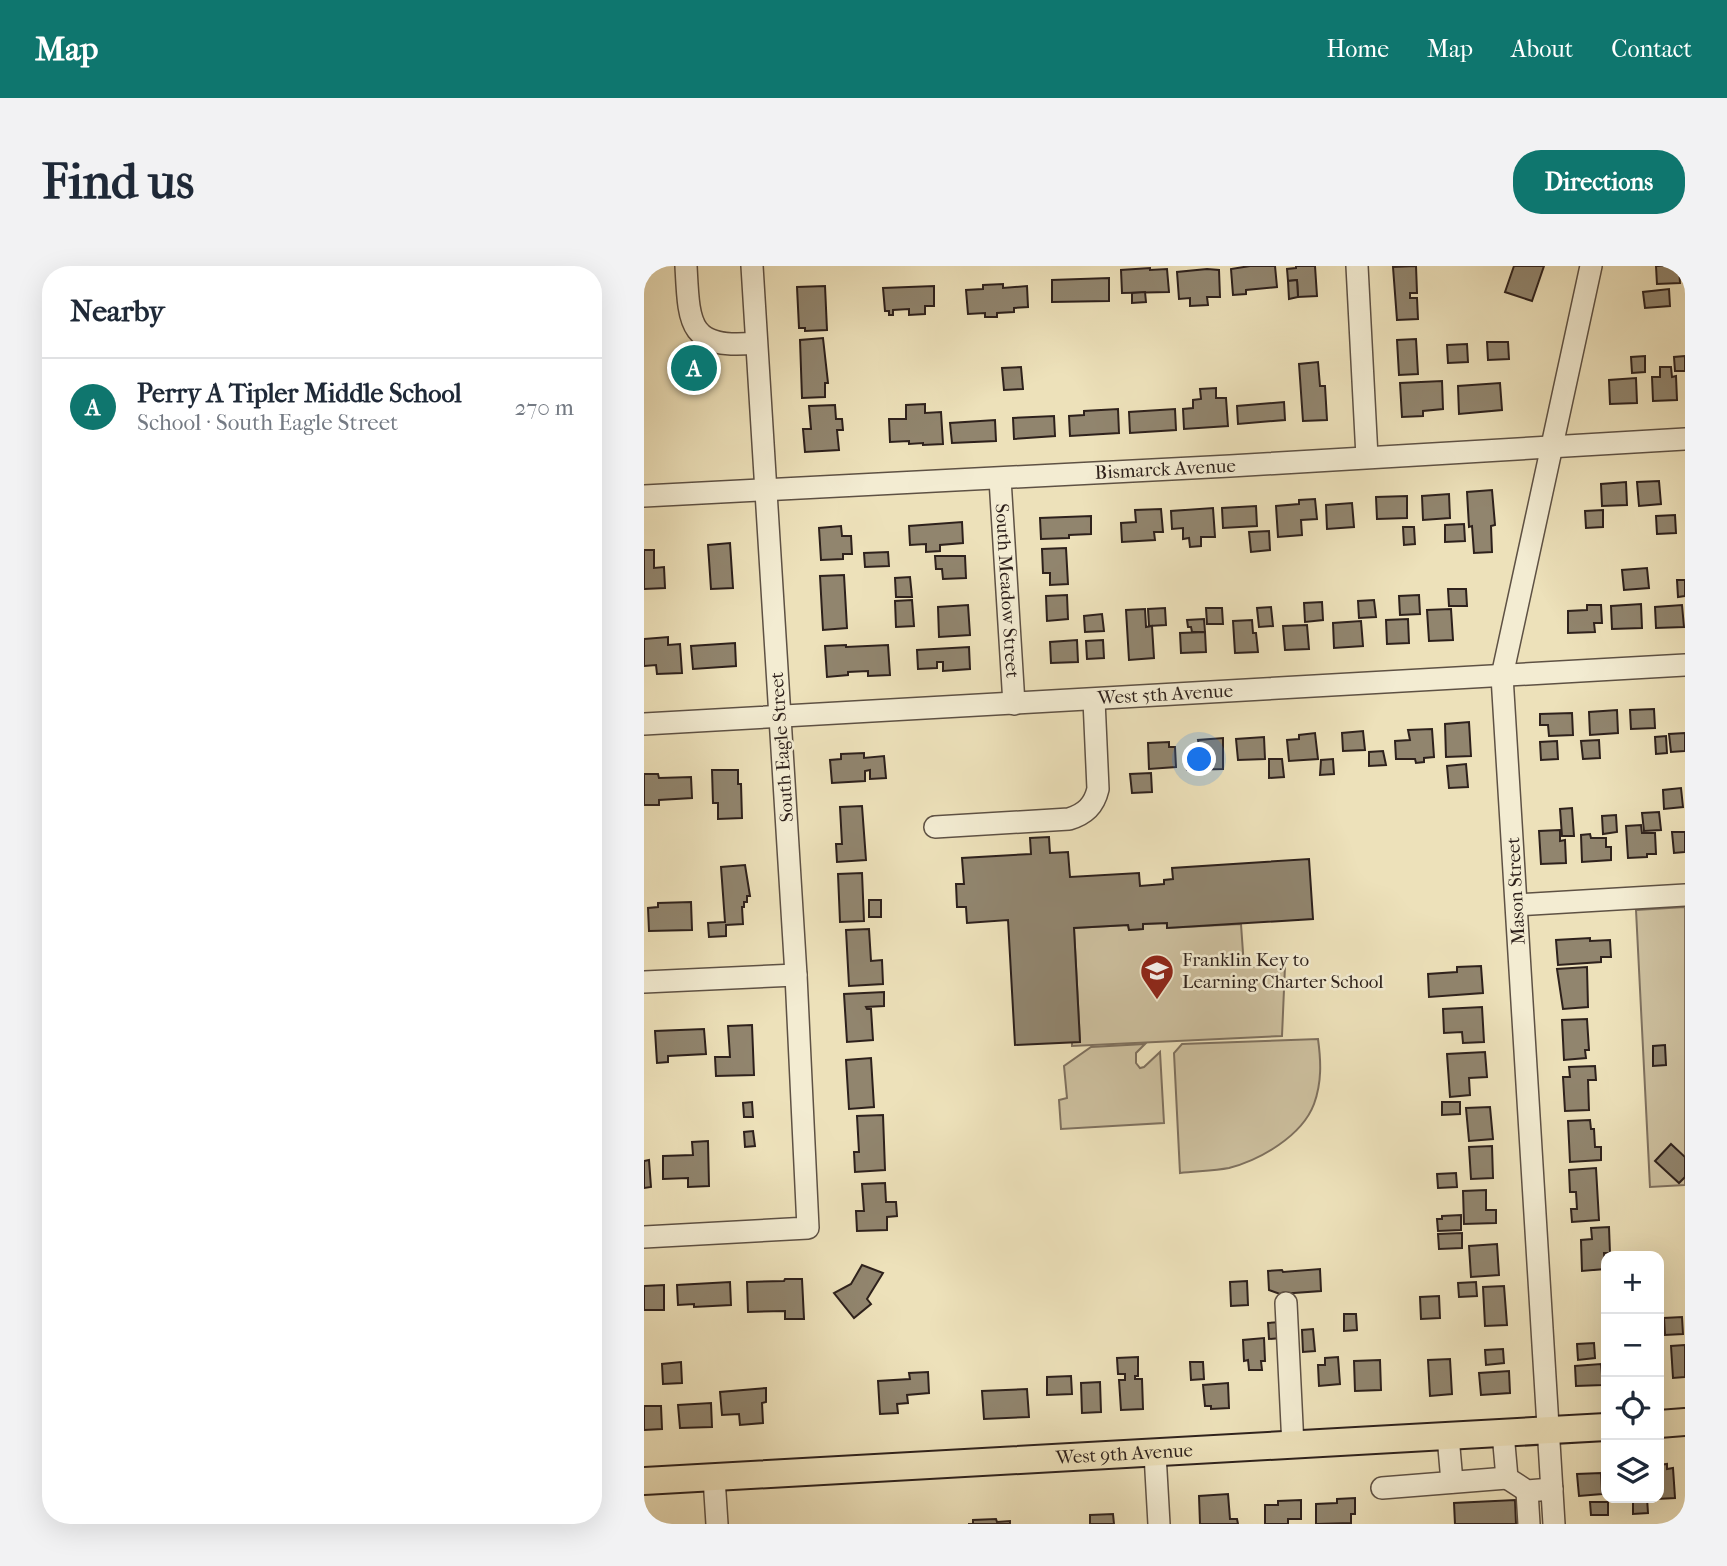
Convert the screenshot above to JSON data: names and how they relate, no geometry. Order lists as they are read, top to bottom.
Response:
{
  "streets": {
    "main road": ["West 9th Avenue"],
    "street": [
      "Bismarck Avenue",
      "South Meadow Street",
      "West 5th Avenue",
      "South Eagle Street",
      "Mason Street"
    ]
  },
  "crossings": [
    ["Bismarck Avenue", "South Meadow Street"],
    ["Bismarck Avenue", "South Eagle Street"],
    ["Bismarck Avenue", "Mason Street"],
    ["South Meadow Street", "West 5th Avenue"],
    ["West 5th Avenue", "South Eagle Street"],
    ["West 5th Avenue", "Mason Street"],
    ["Mason Street", "West 9th Avenue"]
  ],
  "places": {
    "school or university": ["Franklin Key to Learning Charter School"]
  },
  "page": {
    "header": "Map",
    "nav": [
      "Home",
      "Map",
      "About",
      "Contact"
    ],
    "buttons": "Directions",
    "title": "Find us",
    "heading": "Nearby",
    "pins": "A",
    "list": [
      {
        "mark": "A",
        "name": "Perry A Tipler Middle School",
        "note": "School · South Eagle Street",
        "value": "270 m"
      }
    ],
    "map_buttons": ["+", "−"]
  }
}
